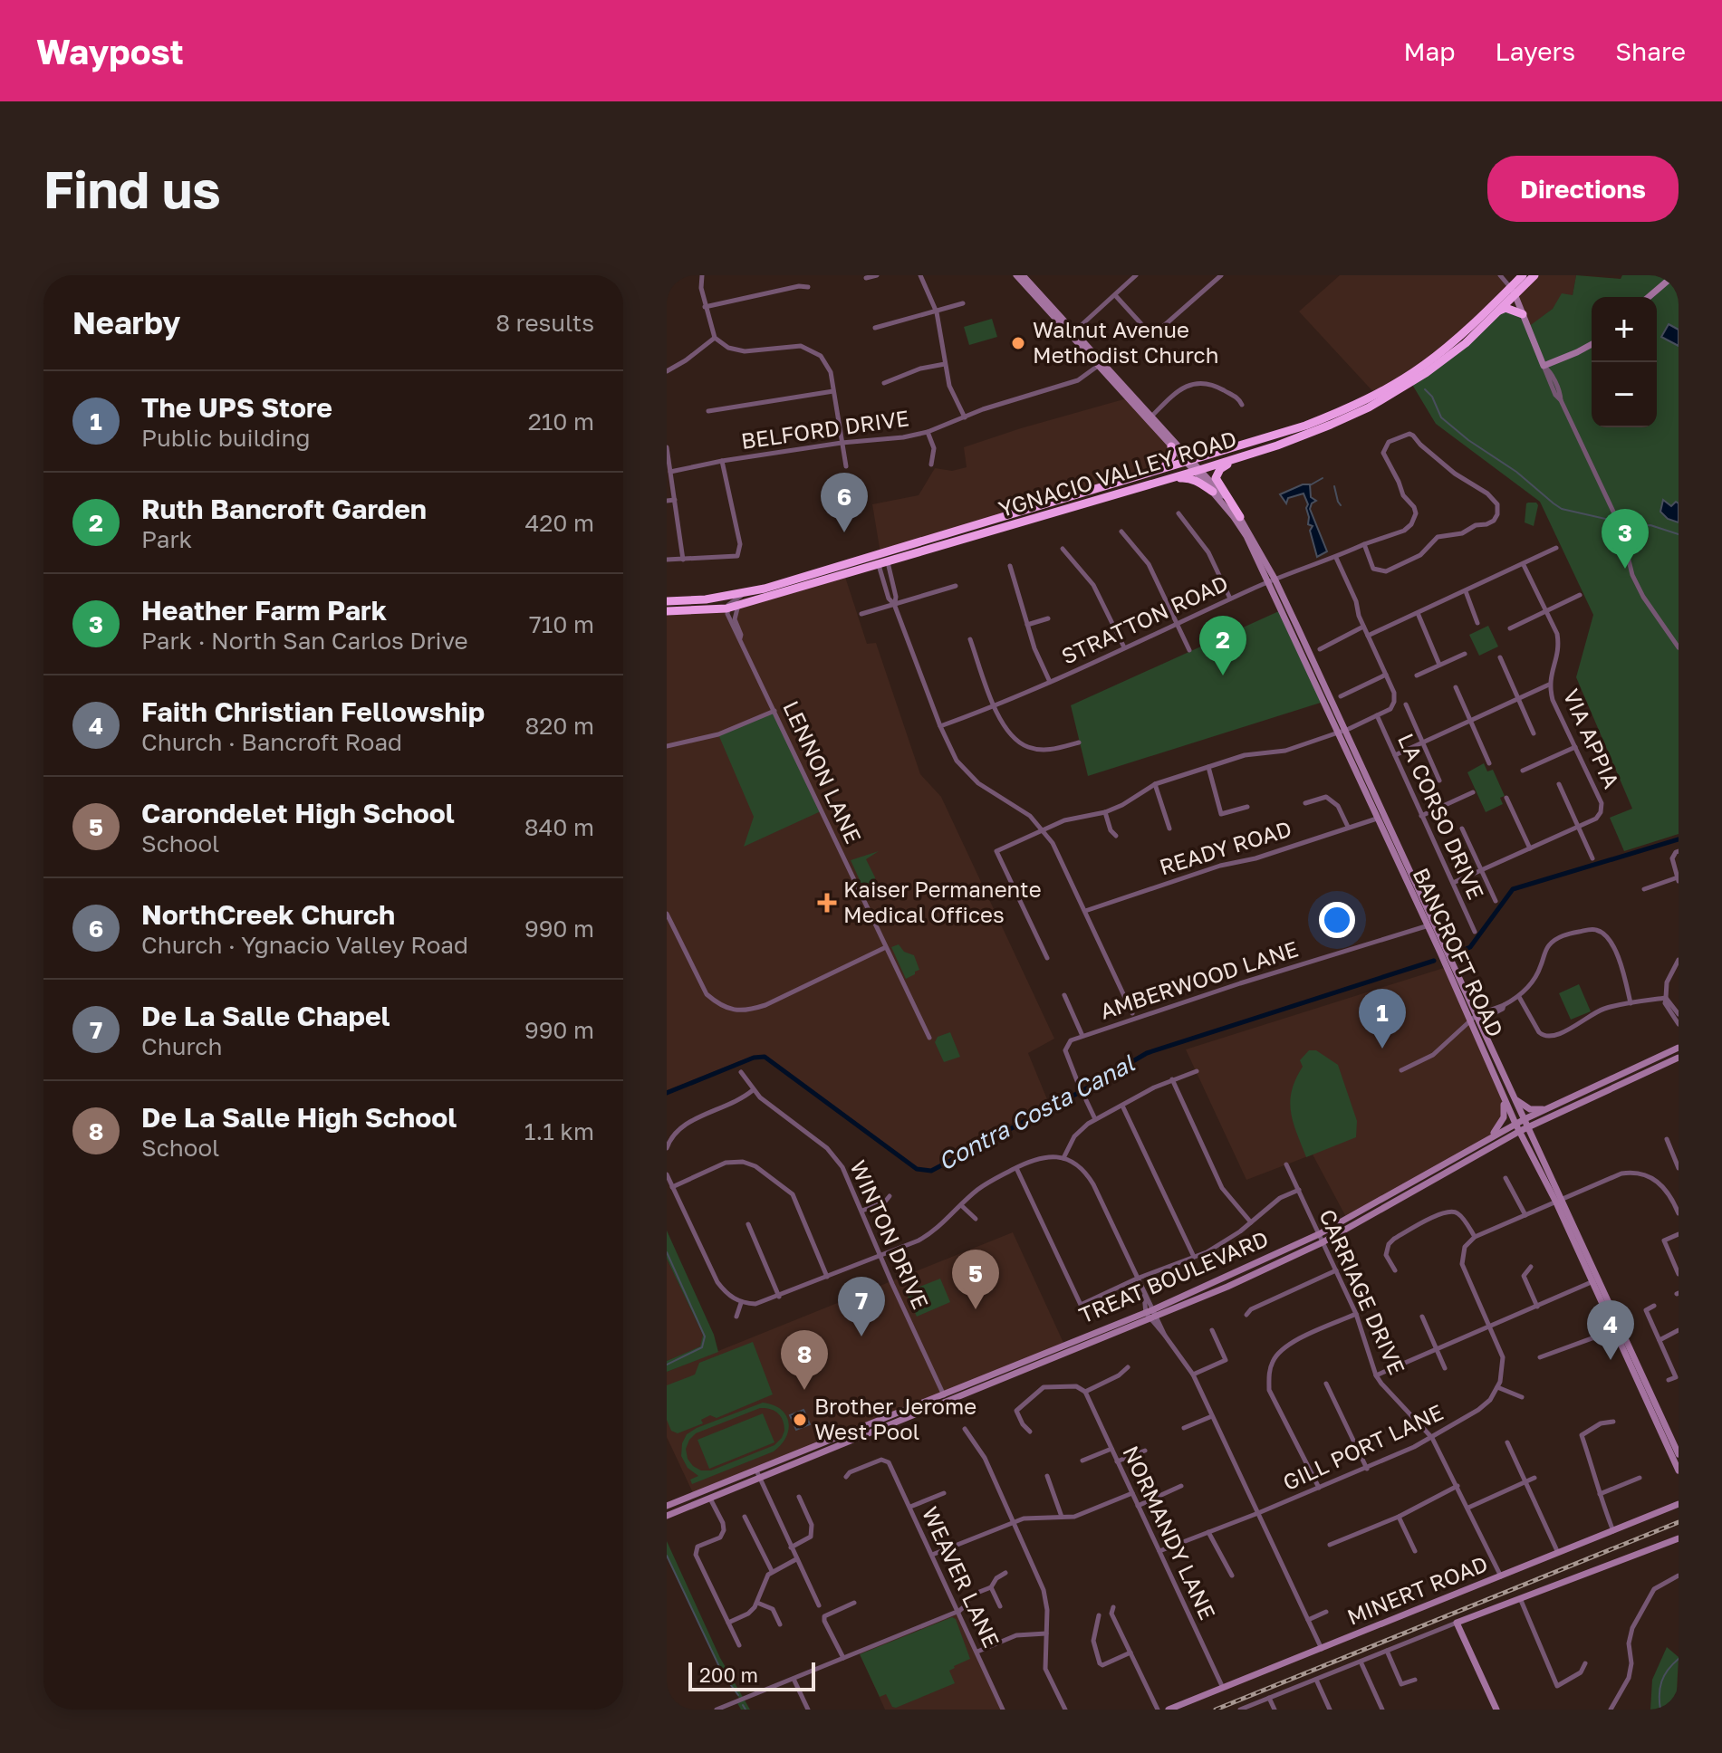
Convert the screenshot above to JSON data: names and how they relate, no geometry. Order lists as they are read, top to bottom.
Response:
{
  "streets": {
    "highway": ["YGNACIO VALLEY ROAD"],
    "main road": ["BANCROFT ROAD", "TREAT BOULEVARD", "MINERT ROAD"],
    "street": [
      "BELFORD DRIVE",
      "STRATTON ROAD",
      "VIA APPIA",
      "LENNON LANE",
      "LA CORSO DRIVE",
      "READY ROAD",
      "AMBERWOOD LANE",
      "WINTON DRIVE",
      "CARRIAGE DRIVE",
      "GILL PORT LANE",
      "NORMANDY LANE",
      "WEAVER LANE"
    ]
  },
  "crossings": [
    ["BELFORD DRIVE", "BANCROFT ROAD"],
    ["YGNACIO VALLEY ROAD", "LENNON LANE"],
    ["YGNACIO VALLEY ROAD", "BANCROFT ROAD"],
    ["STRATTON ROAD", "BANCROFT ROAD"],
    ["VIA APPIA", "LA CORSO DRIVE"],
    ["READY ROAD", "BANCROFT ROAD"],
    ["BANCROFT ROAD", "AMBERWOOD LANE"],
    ["BANCROFT ROAD", "TREAT BOULEVARD"],
    ["WINTON DRIVE", "TREAT BOULEVARD"],
    ["TREAT BOULEVARD", "CARRIAGE DRIVE"],
    ["CARRIAGE DRIVE", "GILL PORT LANE"],
    ["CARRIAGE DRIVE", "MINERT ROAD"],
    ["GILL PORT LANE", "NORMANDY LANE"],
    ["NORMANDY LANE", "MINERT ROAD"]
  ],
  "water": ["Contra Costa Canal"],
  "places": {
    "other": ["Walnut Avenue Methodist Church", "Brother Jerome West Pool"],
    "health": ["Kaiser Permanente Medical Offices"]
  },
  "scale_bar": "200 m",
  "page": {
    "header": "Waypost",
    "nav": ["Map", "Layers", "Share"],
    "buttons": "Directions",
    "title": "Find us",
    "heading": ["Nearby", "8 results"],
    "map_buttons": ["+", "−"],
    "list": [
      {
        "mark": "1",
        "name": "The UPS Store",
        "note": "Public building",
        "value": "210 m"
      },
      {
        "mark": "2",
        "name": "Ruth Bancroft Garden",
        "note": "Park",
        "value": "420 m"
      },
      {
        "mark": "3",
        "name": "Heather Farm Park",
        "note": "Park · North San Carlos Drive",
        "value": "710 m"
      },
      {
        "mark": "4",
        "name": "Faith Christian Fellowship",
        "note": "Church · Bancroft Road",
        "value": "820 m"
      },
      {
        "mark": "5",
        "name": "Carondelet High School",
        "note": "School",
        "value": "840 m"
      },
      {
        "mark": "6",
        "name": "NorthCreek Church",
        "note": "Church · Ygnacio Valley Road",
        "value": "990 m"
      },
      {
        "mark": "7",
        "name": "De La Salle Chapel",
        "note": "Church",
        "value": "990 m"
      },
      {
        "mark": "8",
        "name": "De La Salle High School",
        "note": "School",
        "value": "1.1 km"
      }
    ],
    "pins": [
      "6",
      "3",
      "2",
      "1",
      "5",
      "7",
      "4",
      "8"
    ],
    "scale": "200 m"
  }
}
